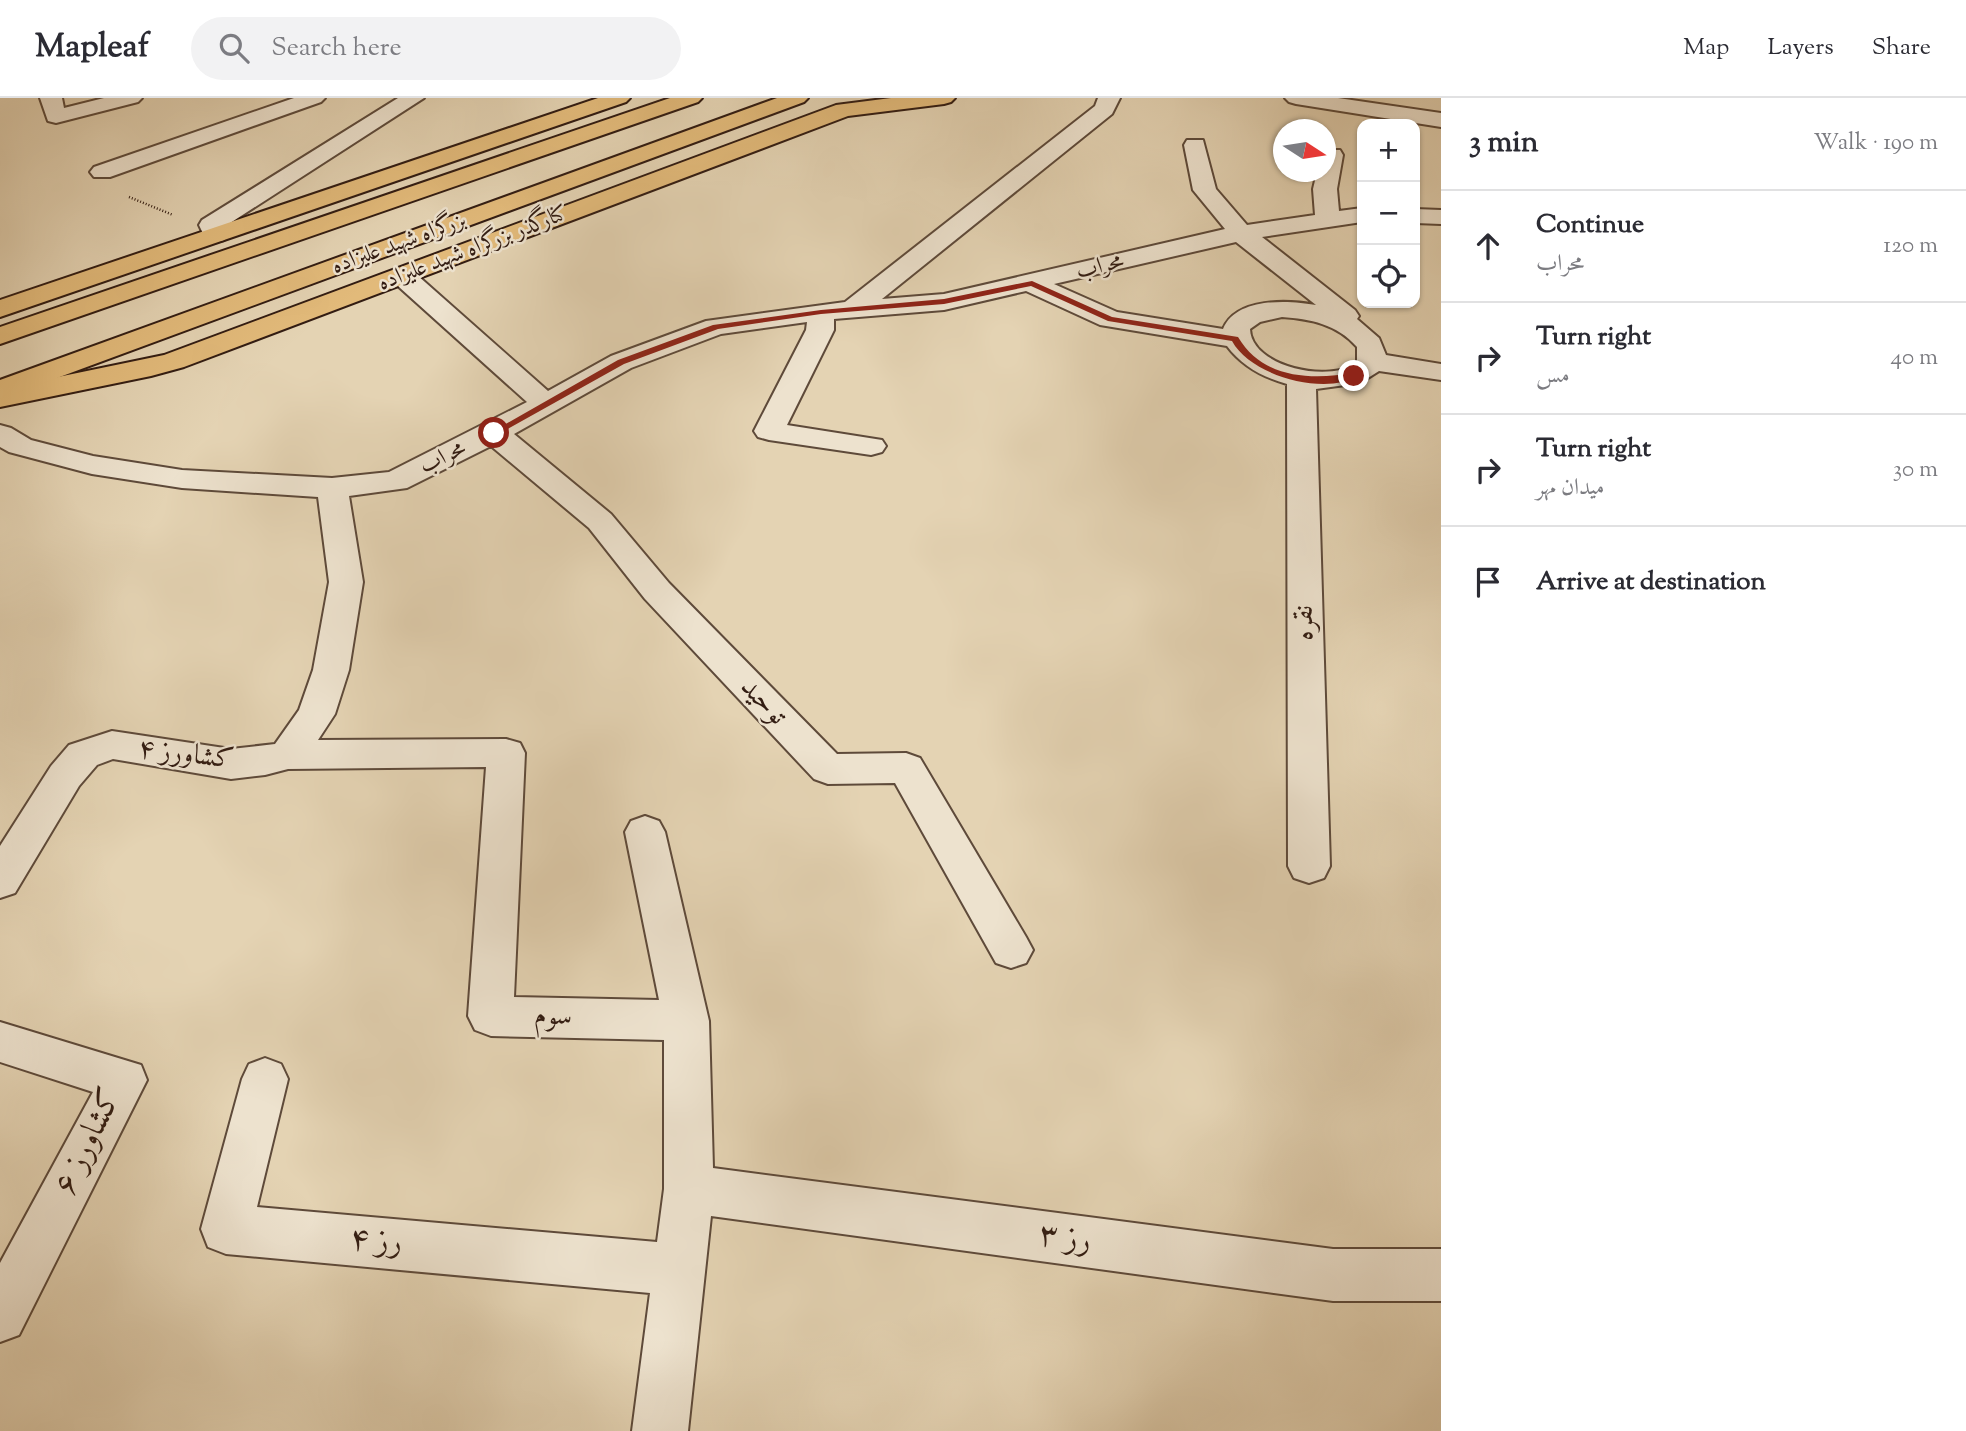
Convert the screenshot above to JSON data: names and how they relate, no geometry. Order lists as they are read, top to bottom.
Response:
{
  "streets": {
    "main road": ["بزرگراه شهید علیزاده", "کنارگذر بزرگراه شهید علیزاده"],
    "street": [
      "محراب",
      "نقره",
      "توحید",
      "کشاورز ۴",
      "سوم",
      "کشاورز ۶",
      "رز ۳",
      "رز ۴"
    ]
  },
  "crossings": [
    ["محراب", "توحید"],
    ["کشاورز ۴", "سوم"]
  ],
  "north": "right",
  "page": {
    "header": "Mapleaf",
    "search": "Search here",
    "nav": ["Map", "Layers", "Share"],
    "heading": ["3 min", "Walk · 190 m"],
    "map_buttons": ["+", "−"],
    "list": [
      ["Continue", "محراب", "120 m"],
      ["Turn right", "مس", "40 m"],
      ["Turn right", "میدان مهر", "30 m"],
      "Arrive at destination"
    ]
  }
}
